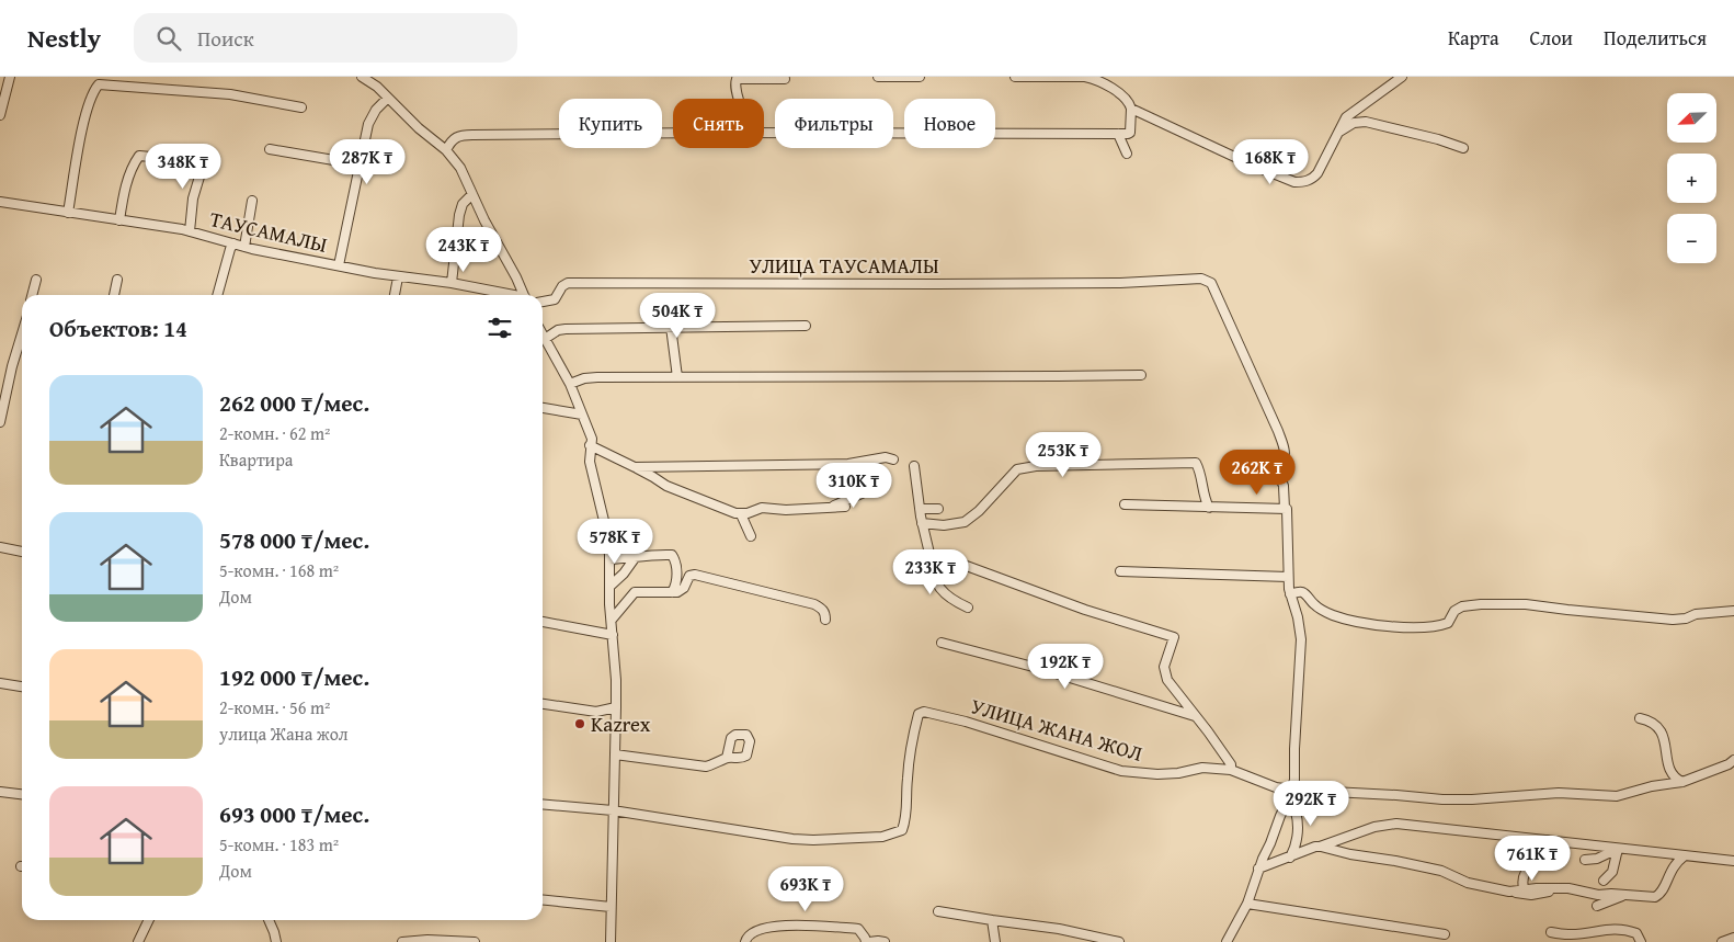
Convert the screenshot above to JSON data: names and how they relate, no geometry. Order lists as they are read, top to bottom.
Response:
{
  "streets": {
    "street": ["ТАУСАМАЛЫ", "УЛИЦА ТАУСАМАЛЫ", "УЛИЦА ЖАНА ЖОЛ"]
  },
  "places": ["Kazrex"],
  "north": "bottom left",
  "page": {
    "header": "Nestly",
    "search": "Поиск",
    "nav": ["Карта", "Слои", "Поделиться"],
    "map_buttons": ["+", "−"],
    "chip": [
      "Купить",
      "Снять",
      "Фильтры",
      "Новое"
    ],
    "price": [
      "287K ₸",
      "168K ₸",
      "348K ₸",
      "243K ₸",
      "504K ₸",
      "253K ₸",
      "262K ₸",
      "310K ₸",
      "578K ₸",
      "233K ₸",
      "192K ₸",
      "292K ₸",
      "761K ₸",
      "693K ₸"
    ],
    "heading": "Объектов: 14",
    "list": [
      {
        "name": "262 000 ₸/мес.",
        "note": "2-комн. · 62 m² · Квартира"
      },
      {
        "name": "578 000 ₸/мес.",
        "note": "5-комн. · 168 m² · Дом"
      },
      {
        "name": "192 000 ₸/мес.",
        "note": "2-комн. · 56 m² · улица Жана жол"
      },
      {
        "name": "693 000 ₸/мес.",
        "note": "5-комн. · 183 m² · Дом"
      }
    ]
  }
}
